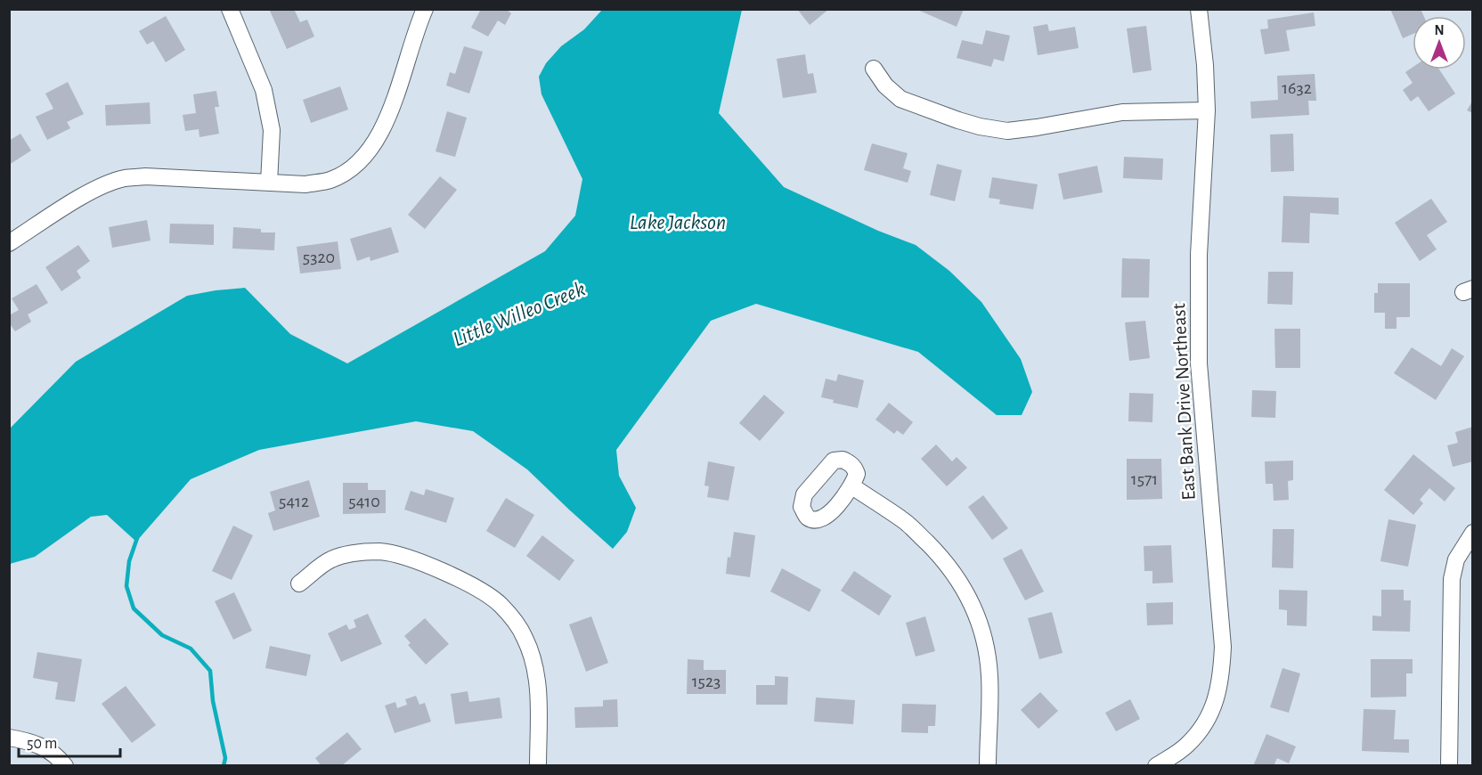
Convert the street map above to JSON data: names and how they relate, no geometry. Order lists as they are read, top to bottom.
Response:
{
  "streets": {
    "street": ["East Bank Drive Northeast"]
  },
  "water": ["Lake Jackson", "Little Willeo Creek"],
  "house_numbers": [
    "1632",
    "5320",
    "1571",
    "5412",
    "5410",
    "1523"
  ],
  "scale_bar": "50 m",
  "north": "top"
}
